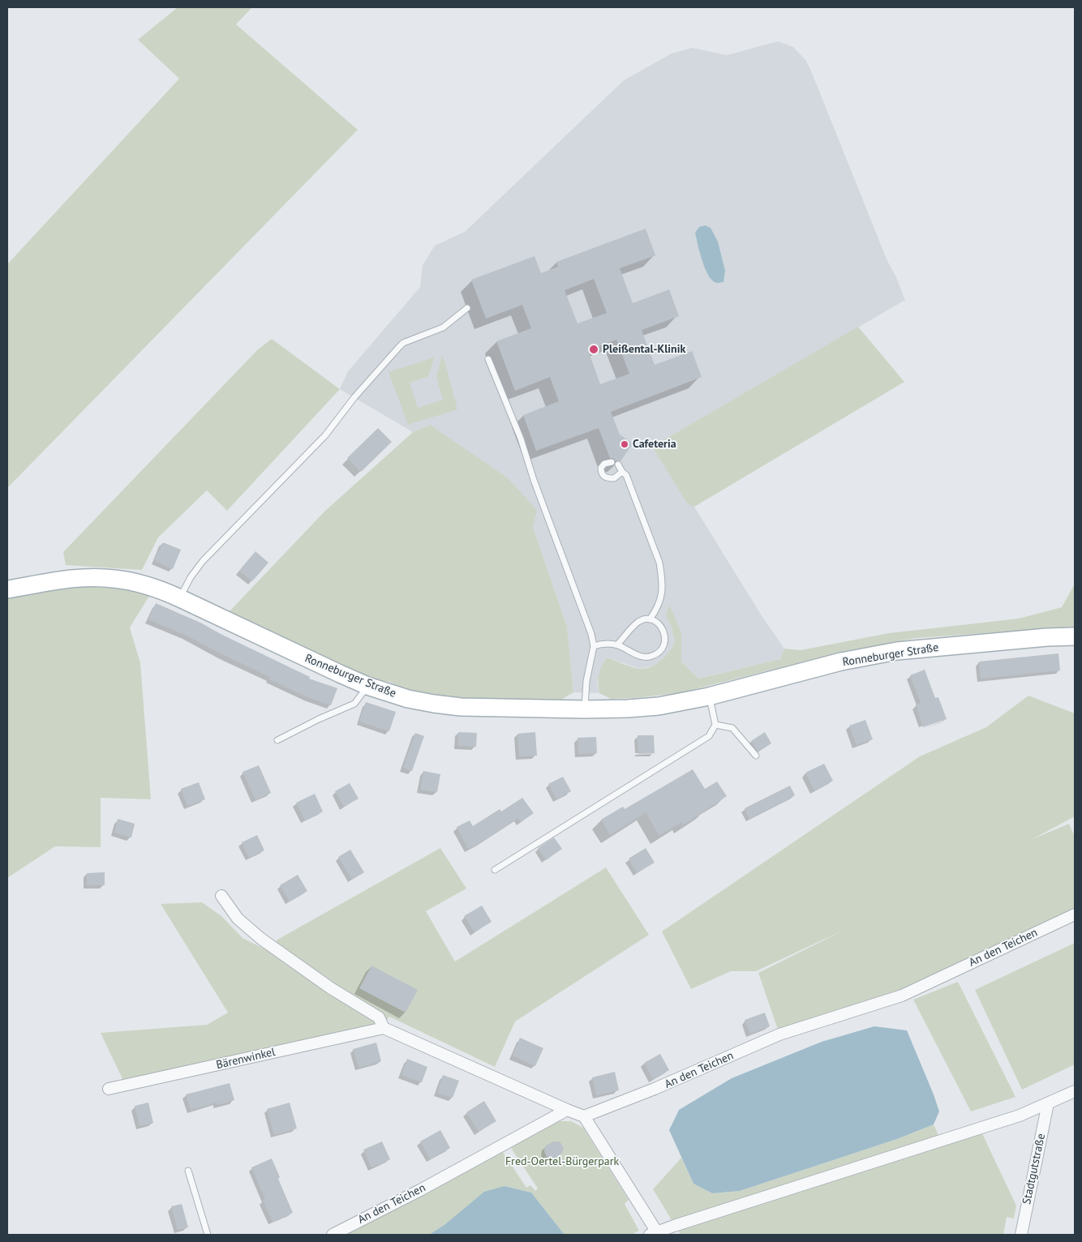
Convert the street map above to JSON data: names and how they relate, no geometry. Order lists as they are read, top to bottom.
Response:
{
  "streets": {
    "main road": ["Ronneburger Straße"],
    "street": ["An den Teichen", "Bärenwinkel", "Stadtgutstraße"]
  },
  "parks": ["Fred-Oertel-Bürgerpark"],
  "places": ["Pleißental-Klinik", "Cafeteria"]
}
